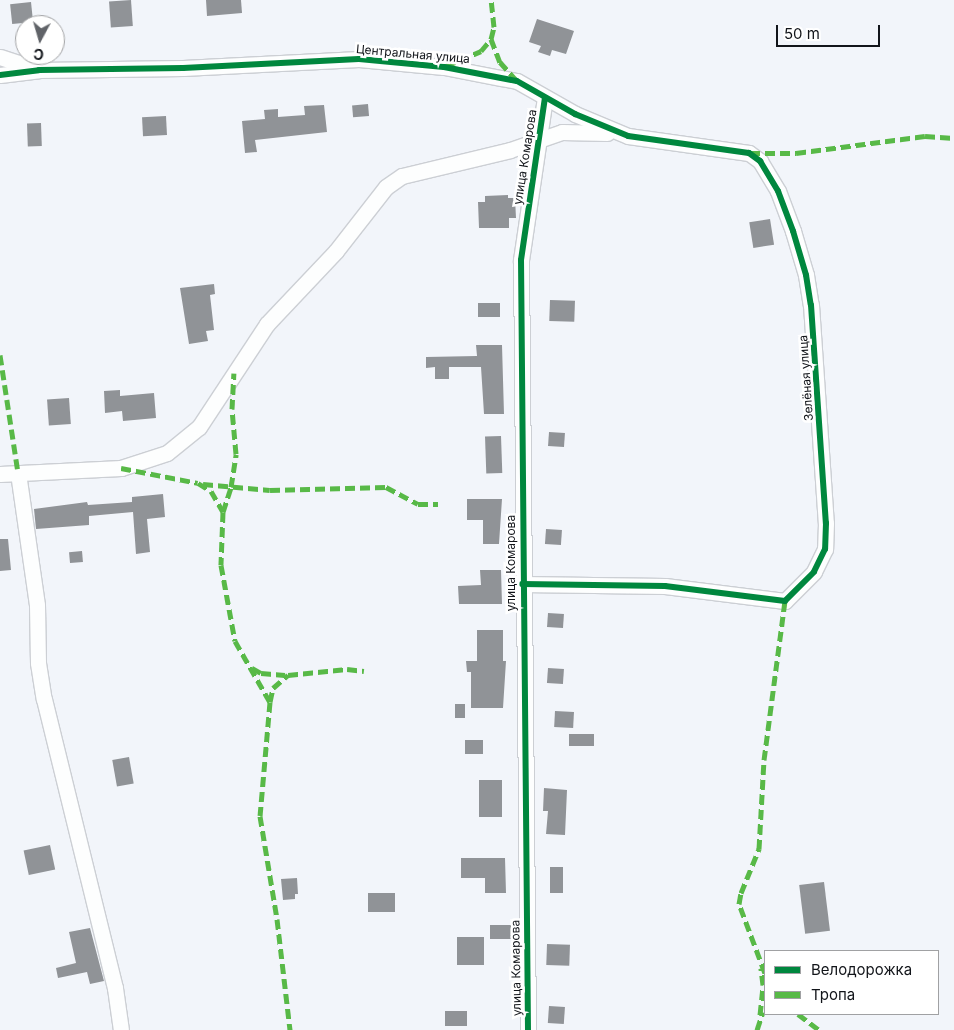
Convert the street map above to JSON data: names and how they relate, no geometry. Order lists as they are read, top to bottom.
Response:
{
  "streets": {
    "street": ["Центральная улица", "улица Комарова", "Зелёная улица"]
  },
  "crossings": [
    ["Центральная улица", "улица Комарова"],
    ["Центральная улица", "Зелёная улица"],
    ["улица Комарова", "Зелёная улица"]
  ],
  "legend": ["Велодорожка", "Тропа"],
  "scale_bar": "50 m",
  "north": "bottom"
}
